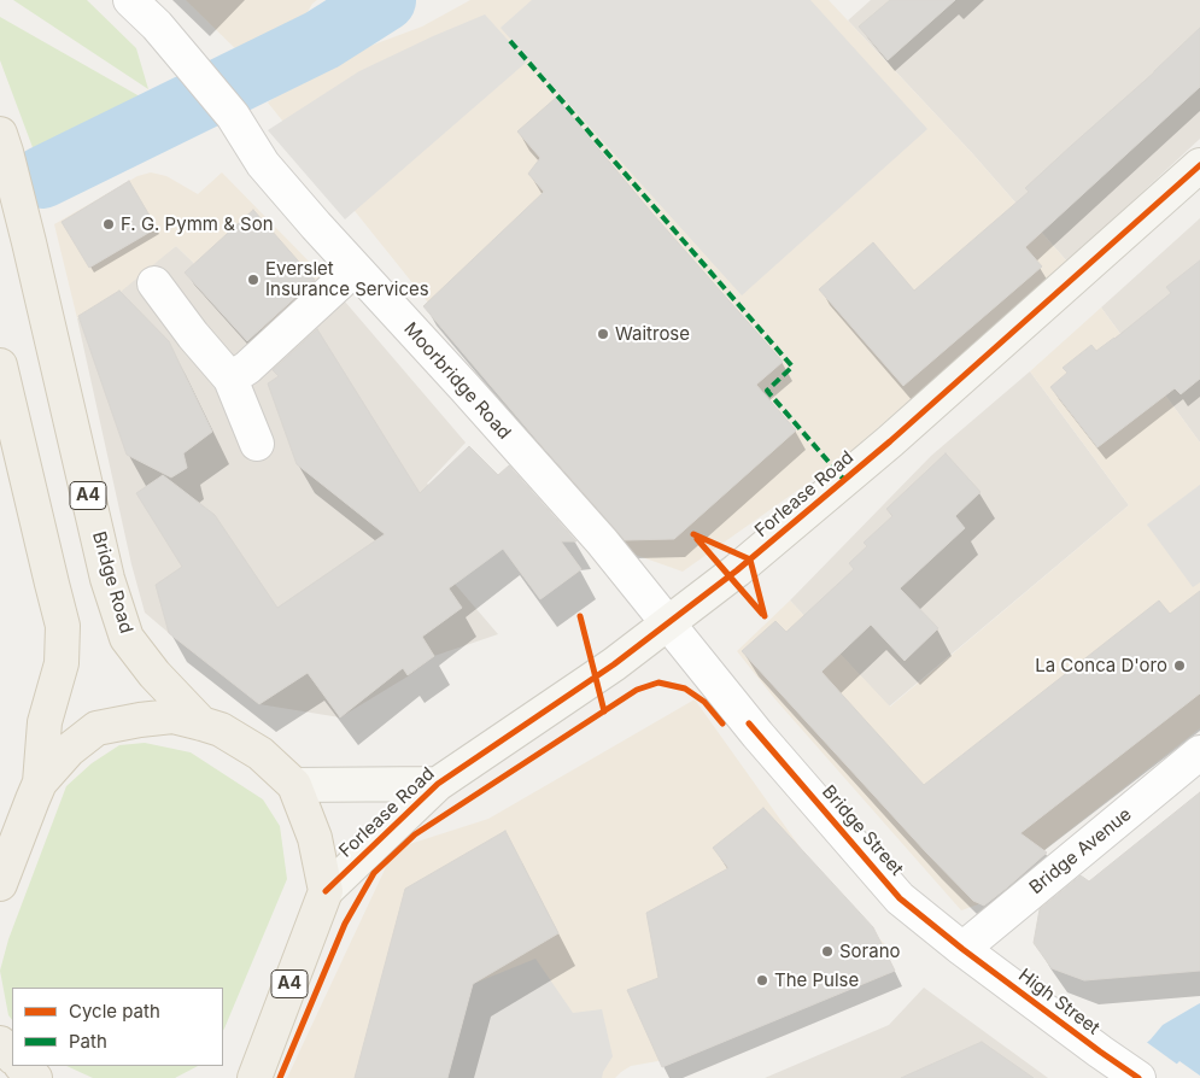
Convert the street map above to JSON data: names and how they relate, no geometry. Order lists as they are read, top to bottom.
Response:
{
  "streets": {
    "main road": ["A4", "Bridge Road"],
    "street": [
      "Moorbridge Road",
      "Forlease Road",
      "Bridge Street",
      "Bridge Avenue",
      "High Street"
    ]
  },
  "crossings": [
    ["Moorbridge Road", "Forlease Road"],
    ["Moorbridge Road", "Bridge Street"],
    ["Forlease Road", "A4"],
    ["Forlease Road", "Bridge Street"],
    ["A4", "Bridge Road"],
    ["Bridge Street", "Bridge Avenue"],
    ["Bridge Street", "High Street"],
    ["Bridge Avenue", "High Street"]
  ],
  "places": [
    "F. G. Pymm & Son",
    "Everslet Insurance Services",
    "Waitrose",
    "La Conca D'oro",
    "Sorano",
    "The Pulse"
  ],
  "legend": ["Cycle path", "Path"]
}
